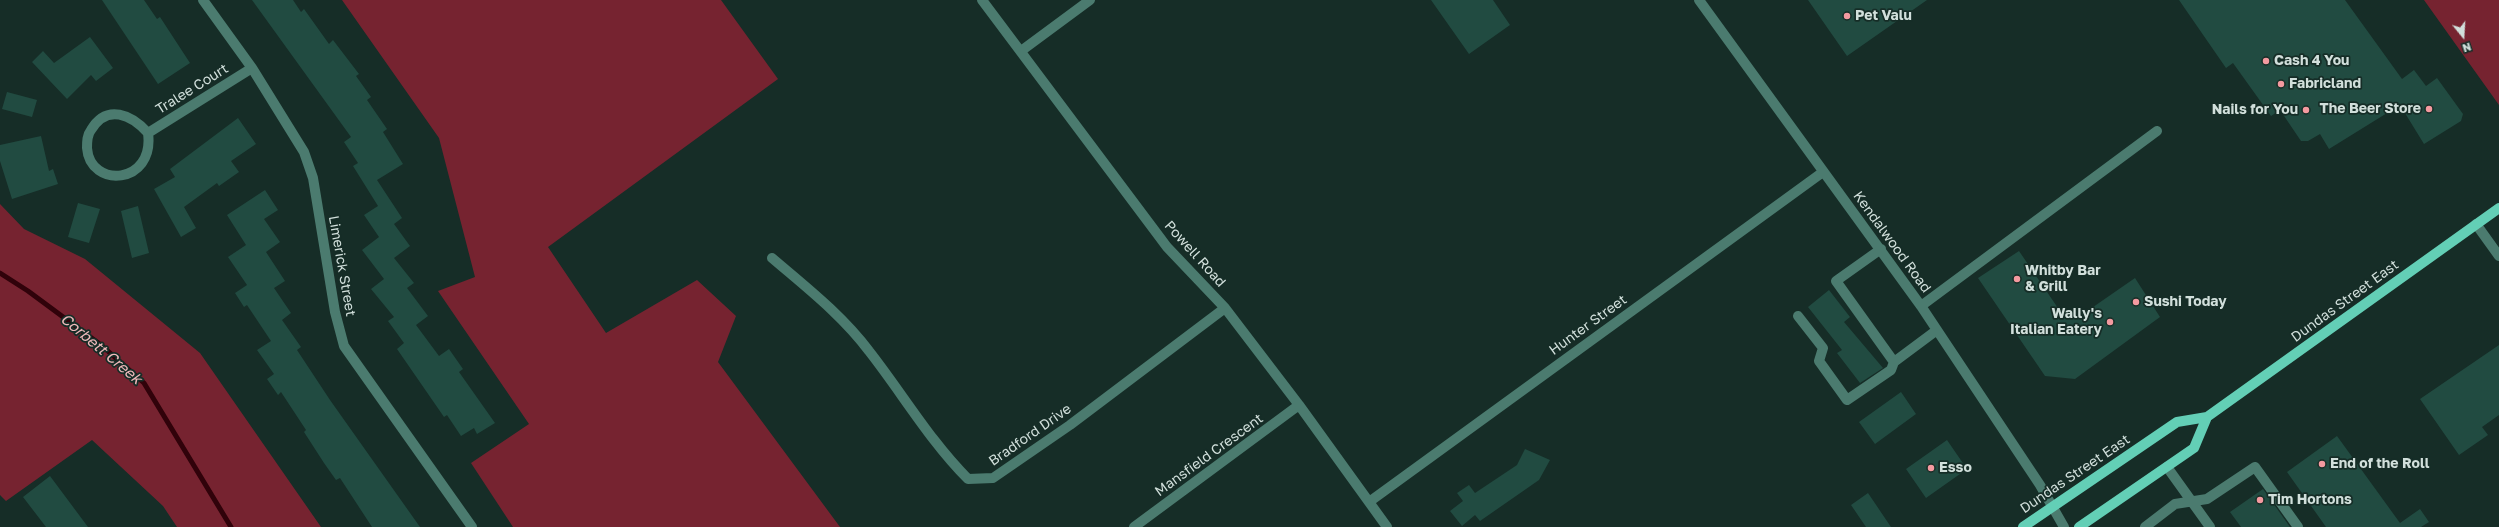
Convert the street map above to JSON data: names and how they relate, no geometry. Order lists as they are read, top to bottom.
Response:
{
  "streets": {
    "main road": ["Dundas Street East"],
    "street": [
      "Tralee Court",
      "Kendalwood Road",
      "Powell Road",
      "Limerick Street",
      "Hunter Street",
      "Bradford Drive",
      "Mansfield Crescent"
    ]
  },
  "crossings": [
    ["Tralee Court", "Limerick Street"],
    ["Kendalwood Road", "Dundas Street East"],
    ["Kendalwood Road", "Hunter Street"],
    ["Powell Road", "Hunter Street"],
    ["Powell Road", "Bradford Drive"],
    ["Powell Road", "Mansfield Crescent"]
  ],
  "water": ["Corbett Creek"],
  "places": [
    "Pet Valu",
    "Cash 4 You",
    "Fabricland",
    "The Beer Store",
    "Nails for You",
    "Whitby Bar & Grill",
    "Sushi Today",
    "Wally's Italian Eatery",
    "End of the Roll",
    "Esso",
    "Tim Hortons"
  ],
  "north": "bottom"
}
